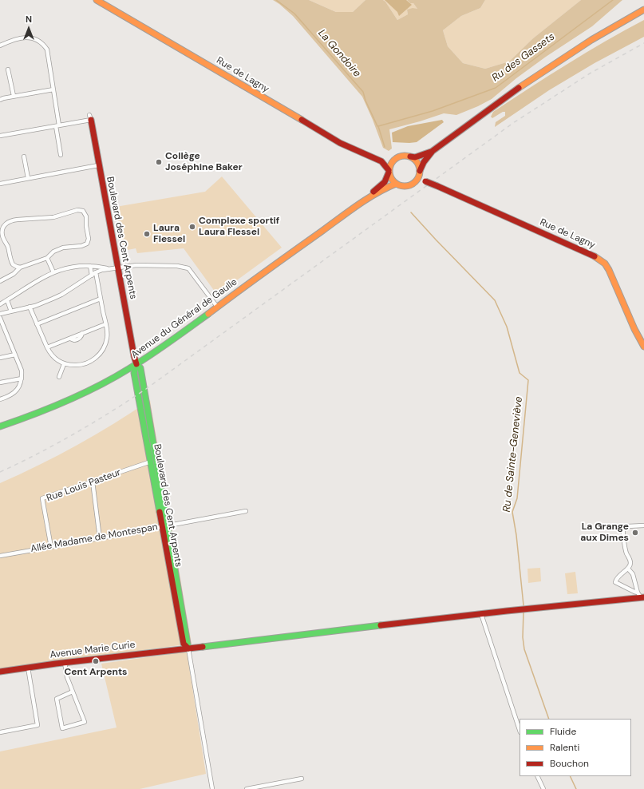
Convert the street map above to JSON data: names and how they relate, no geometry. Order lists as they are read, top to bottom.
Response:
{
  "streets": {
    "main road": [
      "Rue de Lagny",
      "Boulevard des Cent Arpents",
      "Avenue du Général de Gaulle",
      "Avenue Marie Curie"
    ],
    "street": ["Rue Louis Pasteur", "Allée Madame de Montespan"]
  },
  "crossings": [
    ["Rue de Lagny", "Avenue du Général de Gaulle"],
    ["Boulevard des Cent Arpents", "Avenue du Général de Gaulle"],
    ["Boulevard des Cent Arpents", "Rue Louis Pasteur"],
    ["Boulevard des Cent Arpents", "Allée Madame de Montespan"],
    ["Boulevard des Cent Arpents", "Avenue Marie Curie"],
    ["Rue Louis Pasteur", "Allée Madame de Montespan"]
  ],
  "water": ["La Gondoire", "Ru des Gassets", "Ru de Sainte-Geneviève"],
  "places": [
    "Collège Joséphine Baker",
    "Complexe sportif Laura Flessel",
    "Laura Flessel",
    "La Grange aux Dimes",
    "Cent Arpents"
  ],
  "legend": ["Fluide", "Ralenti", "Bouchon"],
  "north": "top"
}
